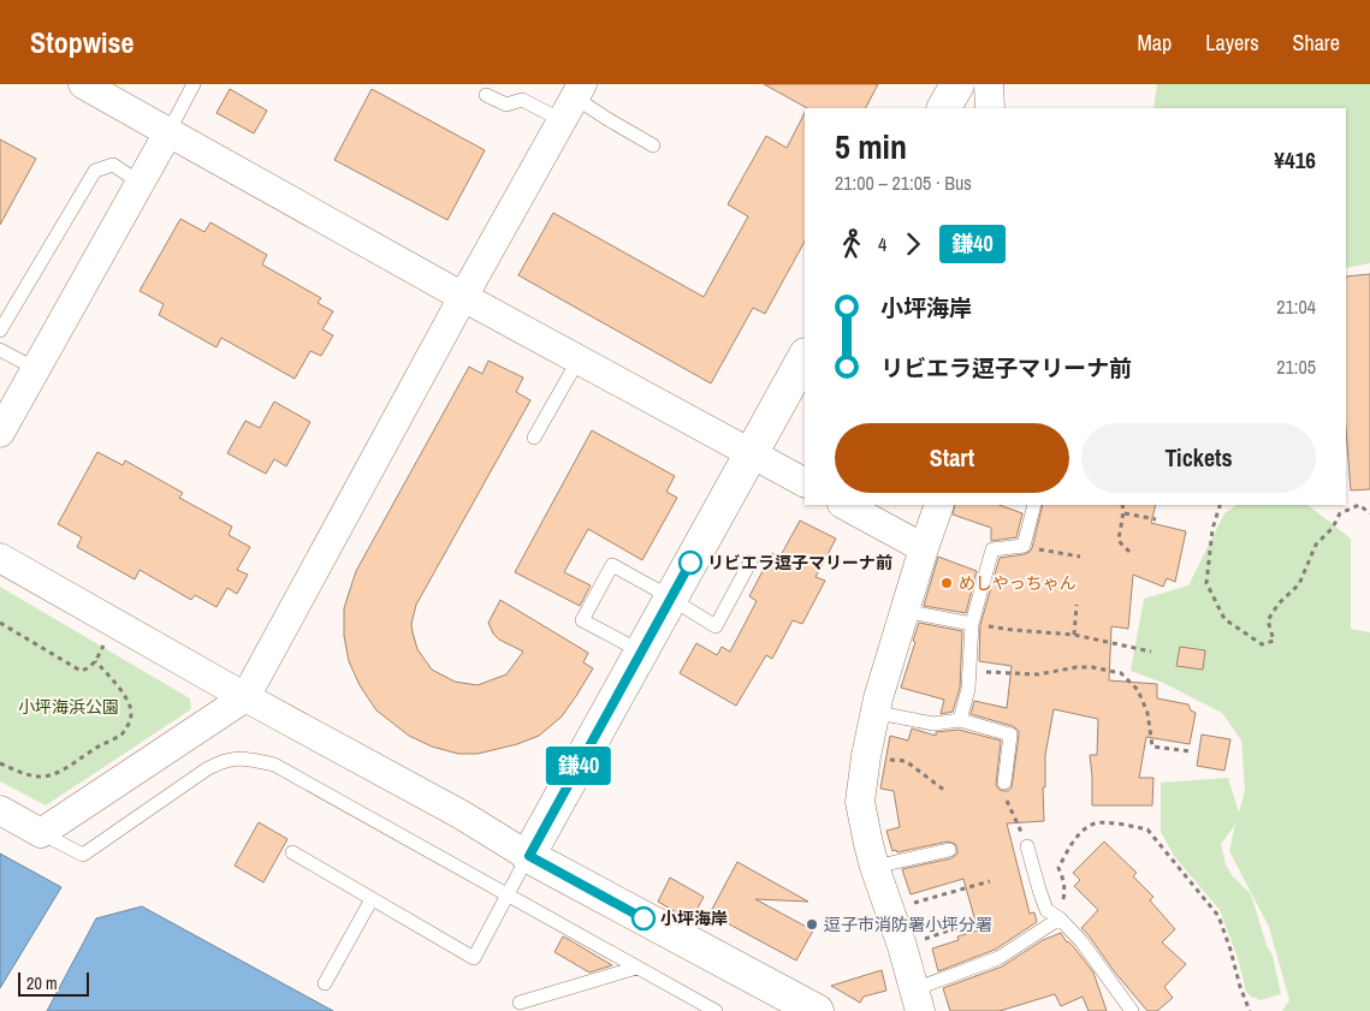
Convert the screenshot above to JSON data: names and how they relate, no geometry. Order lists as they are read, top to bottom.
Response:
{
  "parks": ["小坪海浜公園"],
  "places": [
    "リビエラ逗子マリーナ前",
    "めしやっちゃん",
    "小坪海岸",
    "逗子市消防署小坪分署"
  ],
  "lines": ["bus line 鎌40"],
  "scale_bar": "20 m",
  "page": {
    "header": "Stopwise",
    "nav": ["Map", "Layers", "Share"],
    "on_map": "鎌40",
    "heading": ["5 min", "21:00 – 21:05 · Bus", "¥416"],
    "legs": ["4", "鎌40"],
    "list": [
      {
        "name": "小坪海岸",
        "value": "21:04"
      },
      {
        "name": "リビエラ逗子マリーナ前",
        "value": "21:05"
      }
    ],
    "buttons": ["Start", "Tickets"],
    "scale": "20 m"
  }
}
